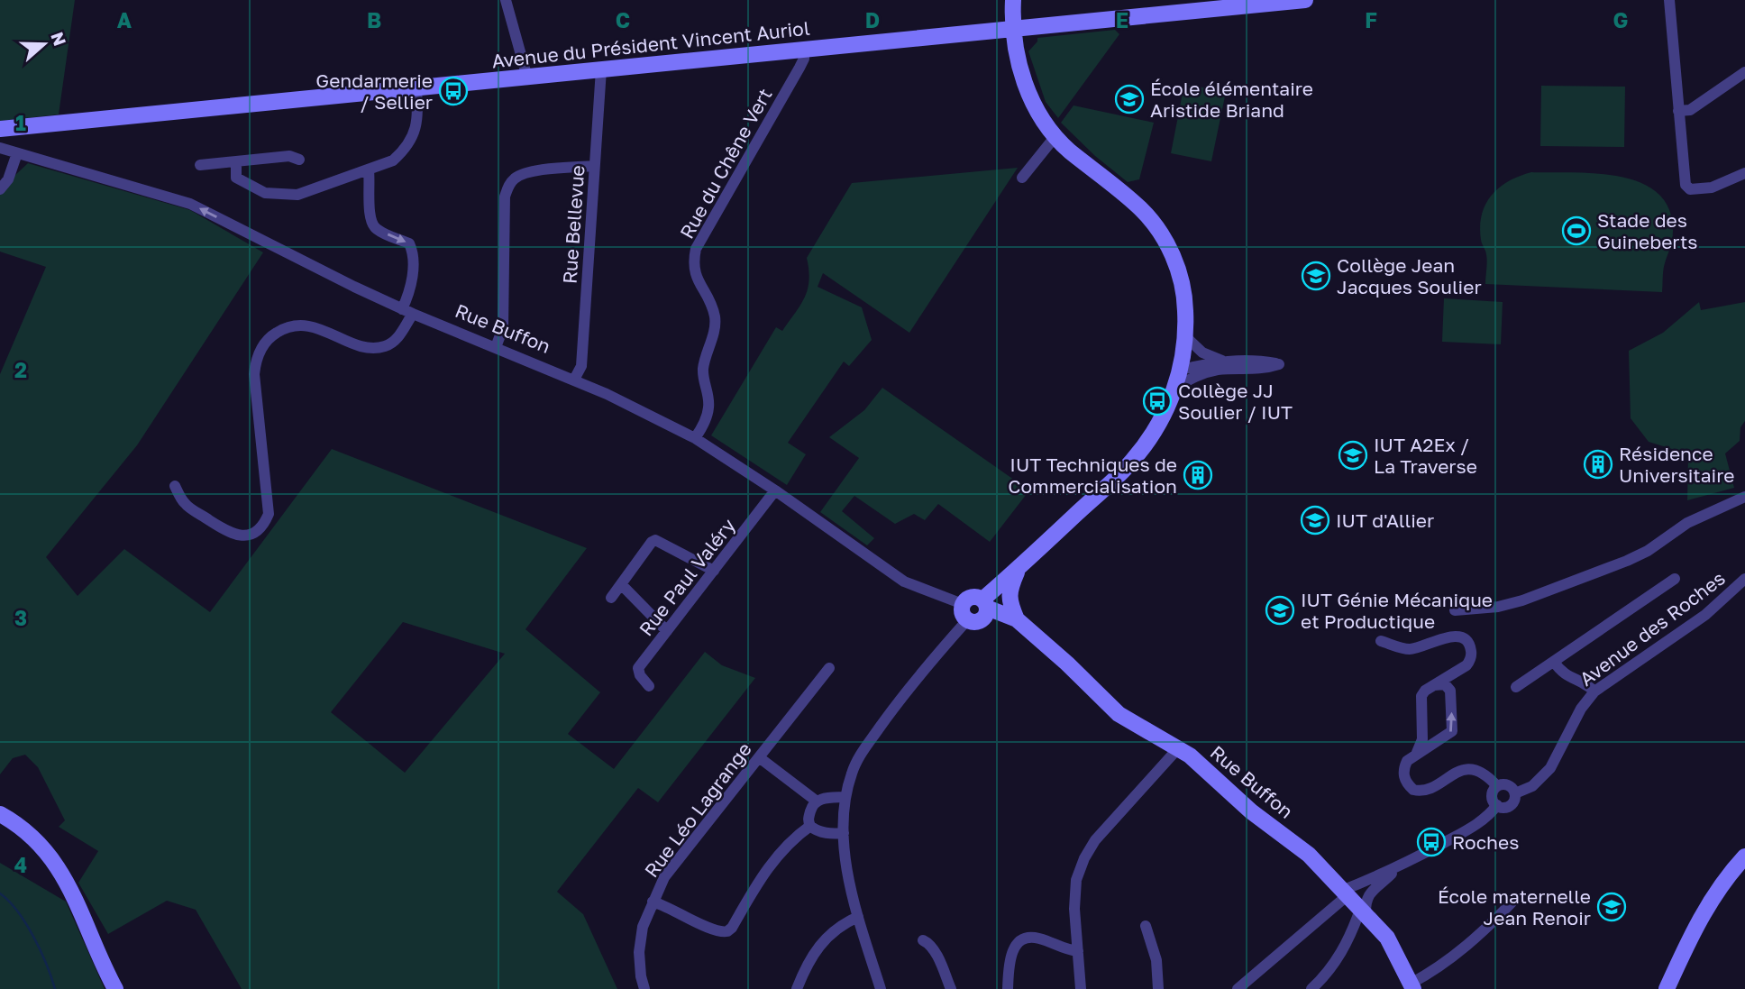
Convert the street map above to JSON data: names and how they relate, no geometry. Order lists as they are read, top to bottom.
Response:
{
  "streets": {
    "main road": ["Avenue du Président Vincent Auriol", "Rue Buffon"],
    "street": [
      "Rue du Chêne Vert",
      "Rue Bellevue",
      "Rue Paul Valéry",
      "Avenue des Roches",
      "Rue Léo Lagrange"
    ]
  },
  "crossings": [
    ["Avenue du Président Vincent Auriol", "Rue du Chêne Vert"],
    ["Avenue du Président Vincent Auriol", "Rue Bellevue"],
    ["Rue du Chêne Vert", "Rue Buffon"],
    ["Rue Bellevue", "Rue Buffon"],
    ["Rue Buffon", "Rue Paul Valéry"]
  ],
  "places": {
    "bus stop": ["Gendarmerie / Sellier", "Collège JJ Soulier / IUT", "Roches"],
    "school or university": [
      "École élémentaire Aristide Briand",
      "Collège Jean Jacques Soulier",
      "IUT A2Ex / La Traverse",
      "IUT d'Allier",
      "IUT Génie Mécanique et Productique",
      "École maternelle Jean Renoir"
    ],
    "sports": ["Stade des Guineberts"],
    "building": ["Résidence Universitaire", "IUT Techniques de Commercialisation"]
  },
  "north": "right",
  "grid": {
    "columns": [
      "A",
      "B",
      "C",
      "D",
      "E",
      "F",
      "G"
    ],
    "rows": [
      "1",
      "2",
      "3",
      "4"
    ]
  }
}
